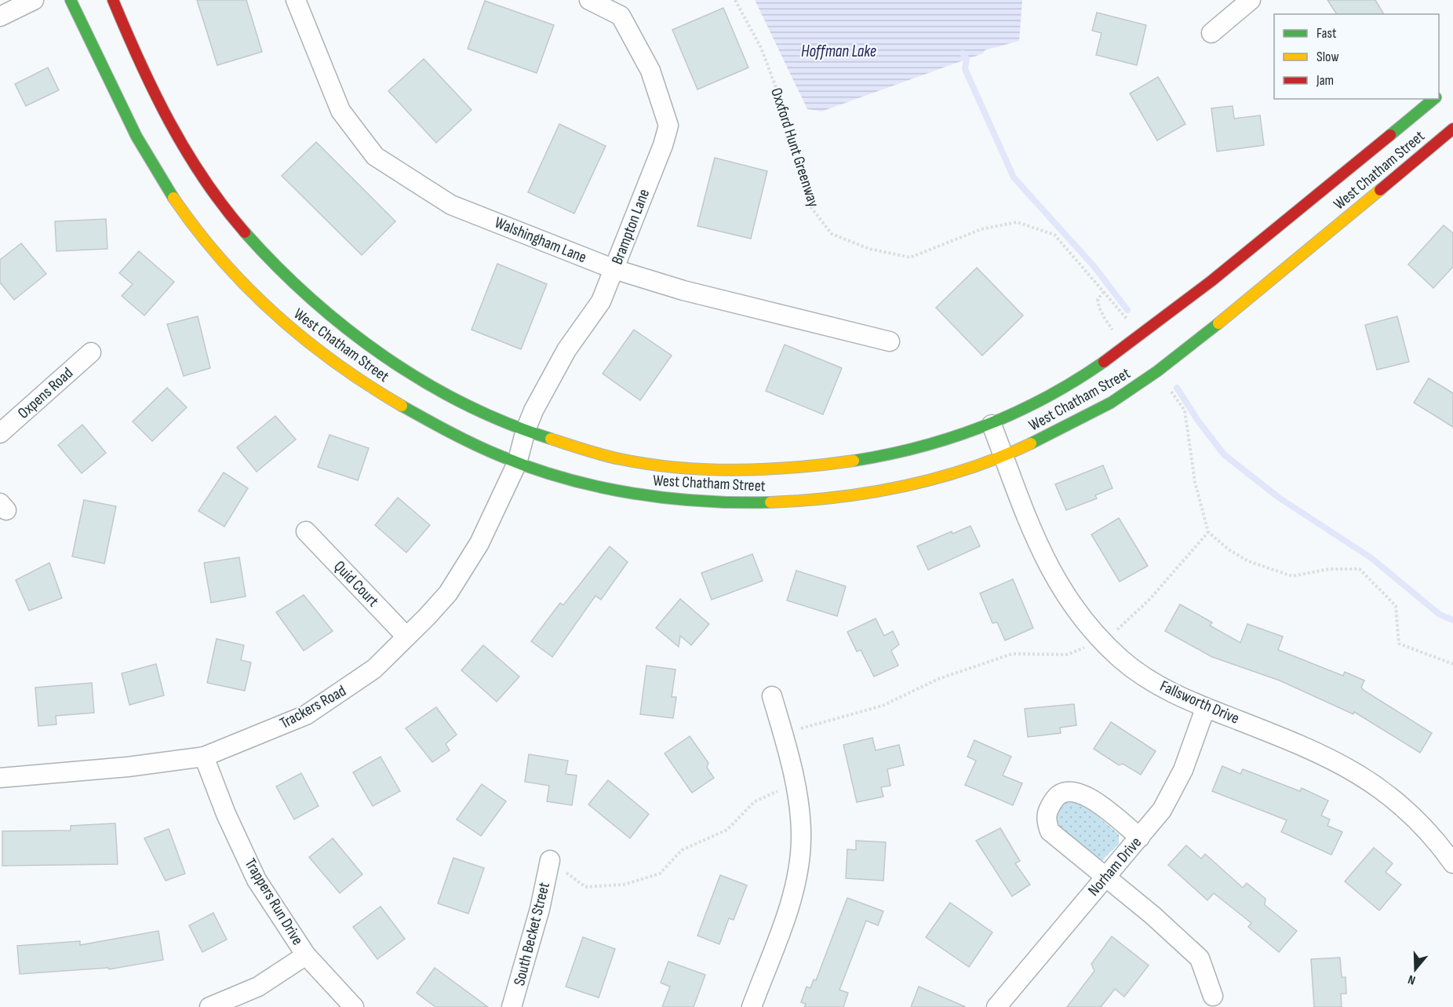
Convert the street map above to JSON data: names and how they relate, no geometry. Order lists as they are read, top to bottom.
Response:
{
  "streets": {
    "street": [
      "West Chatham Street",
      "Brampton Lane",
      "Walshingham Lane",
      "Oxpens Road",
      "Quid Court",
      "Fallsworth Drive",
      "Trackers Road",
      "Norham Drive",
      "Trappers Run Drive",
      "South Becket Street"
    ],
    "path": ["Oxxford Hunt Greenway"]
  },
  "crossings": [
    ["West Chatham Street", "Brampton Lane"],
    ["West Chatham Street", "Fallsworth Drive"],
    ["West Chatham Street", "Trackers Road"],
    ["Brampton Lane", "Walshingham Lane"],
    ["Brampton Lane", "Trackers Road"],
    ["Quid Court", "Trackers Road"],
    ["Fallsworth Drive", "Norham Drive"],
    ["Trackers Road", "Trappers Run Drive"]
  ],
  "water": ["Hoffman Lake"],
  "legend": ["Fast", "Slow", "Jam"],
  "north": "bottom"
}
